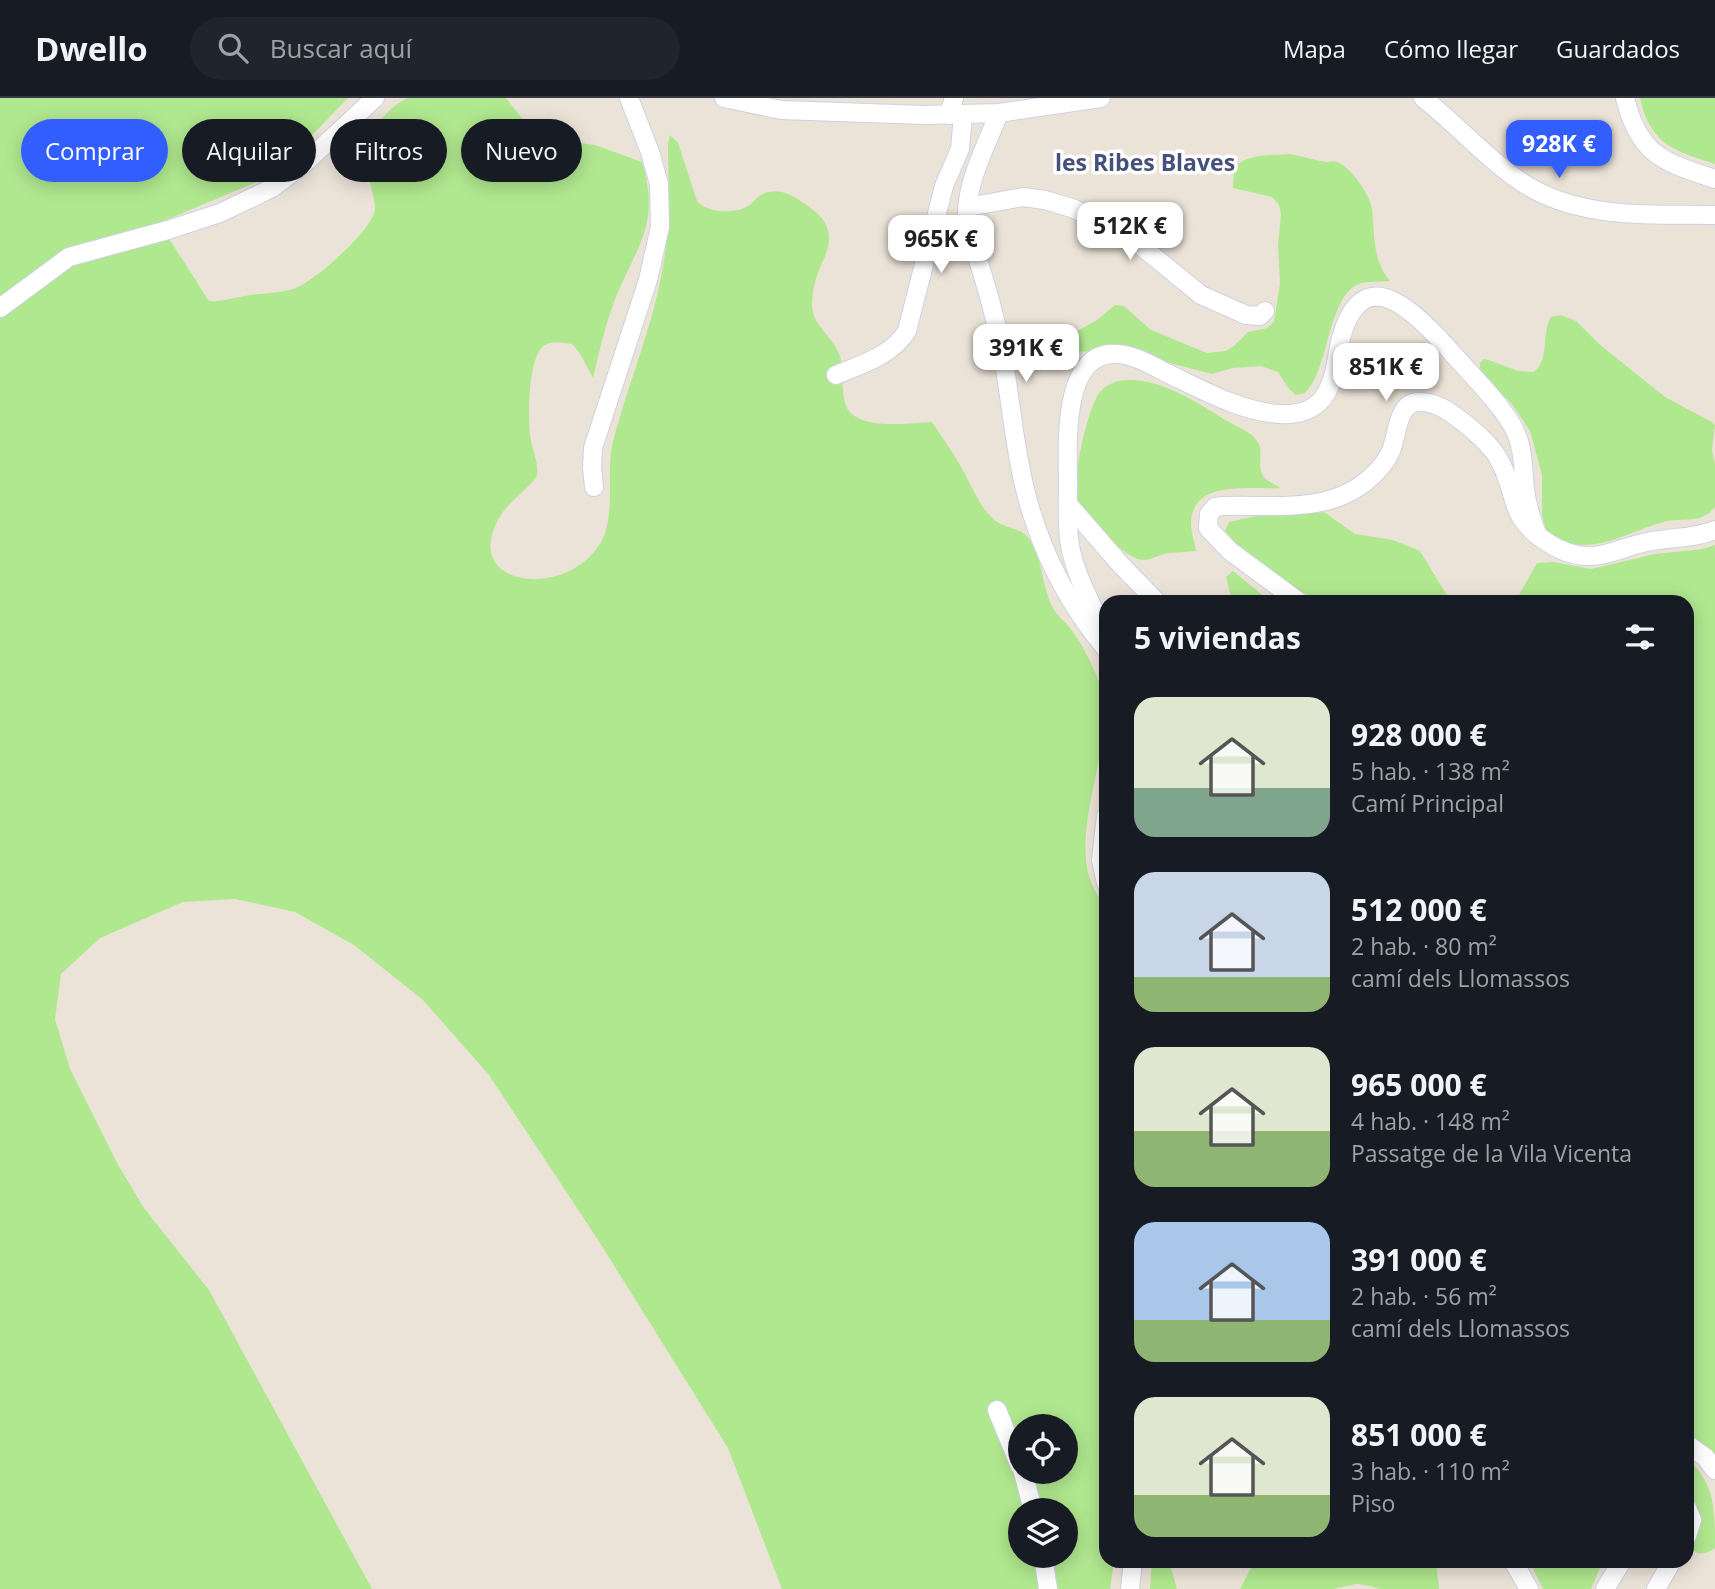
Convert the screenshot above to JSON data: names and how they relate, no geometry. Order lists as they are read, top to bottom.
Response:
{
  "districts": ["les Ribes Blaves"],
  "page": {
    "header": "Dwello",
    "search": "Buscar aquí",
    "nav": ["Mapa", "Cómo llegar", "Guardados"],
    "chip": [
      "Comprar",
      "Alquilar",
      "Filtros",
      "Nuevo"
    ],
    "price": [
      "928K €",
      "512K €",
      "965K €",
      "391K €",
      "851K €"
    ],
    "heading": "5 viviendas",
    "list": [
      {
        "name": "928 000 €",
        "note": "5 hab. · 138 m² · Camí Principal"
      },
      {
        "name": "512 000 €",
        "note": "2 hab. · 80 m² · camí dels Llomassos"
      },
      {
        "name": "965 000 €",
        "note": "4 hab. · 148 m² · Passatge de la Vila Vicenta"
      },
      {
        "name": "391 000 €",
        "note": "2 hab. · 56 m² · camí dels Llomassos"
      },
      {
        "name": "851 000 €",
        "note": "3 hab. · 110 m² · Piso"
      }
    ]
  }
}
